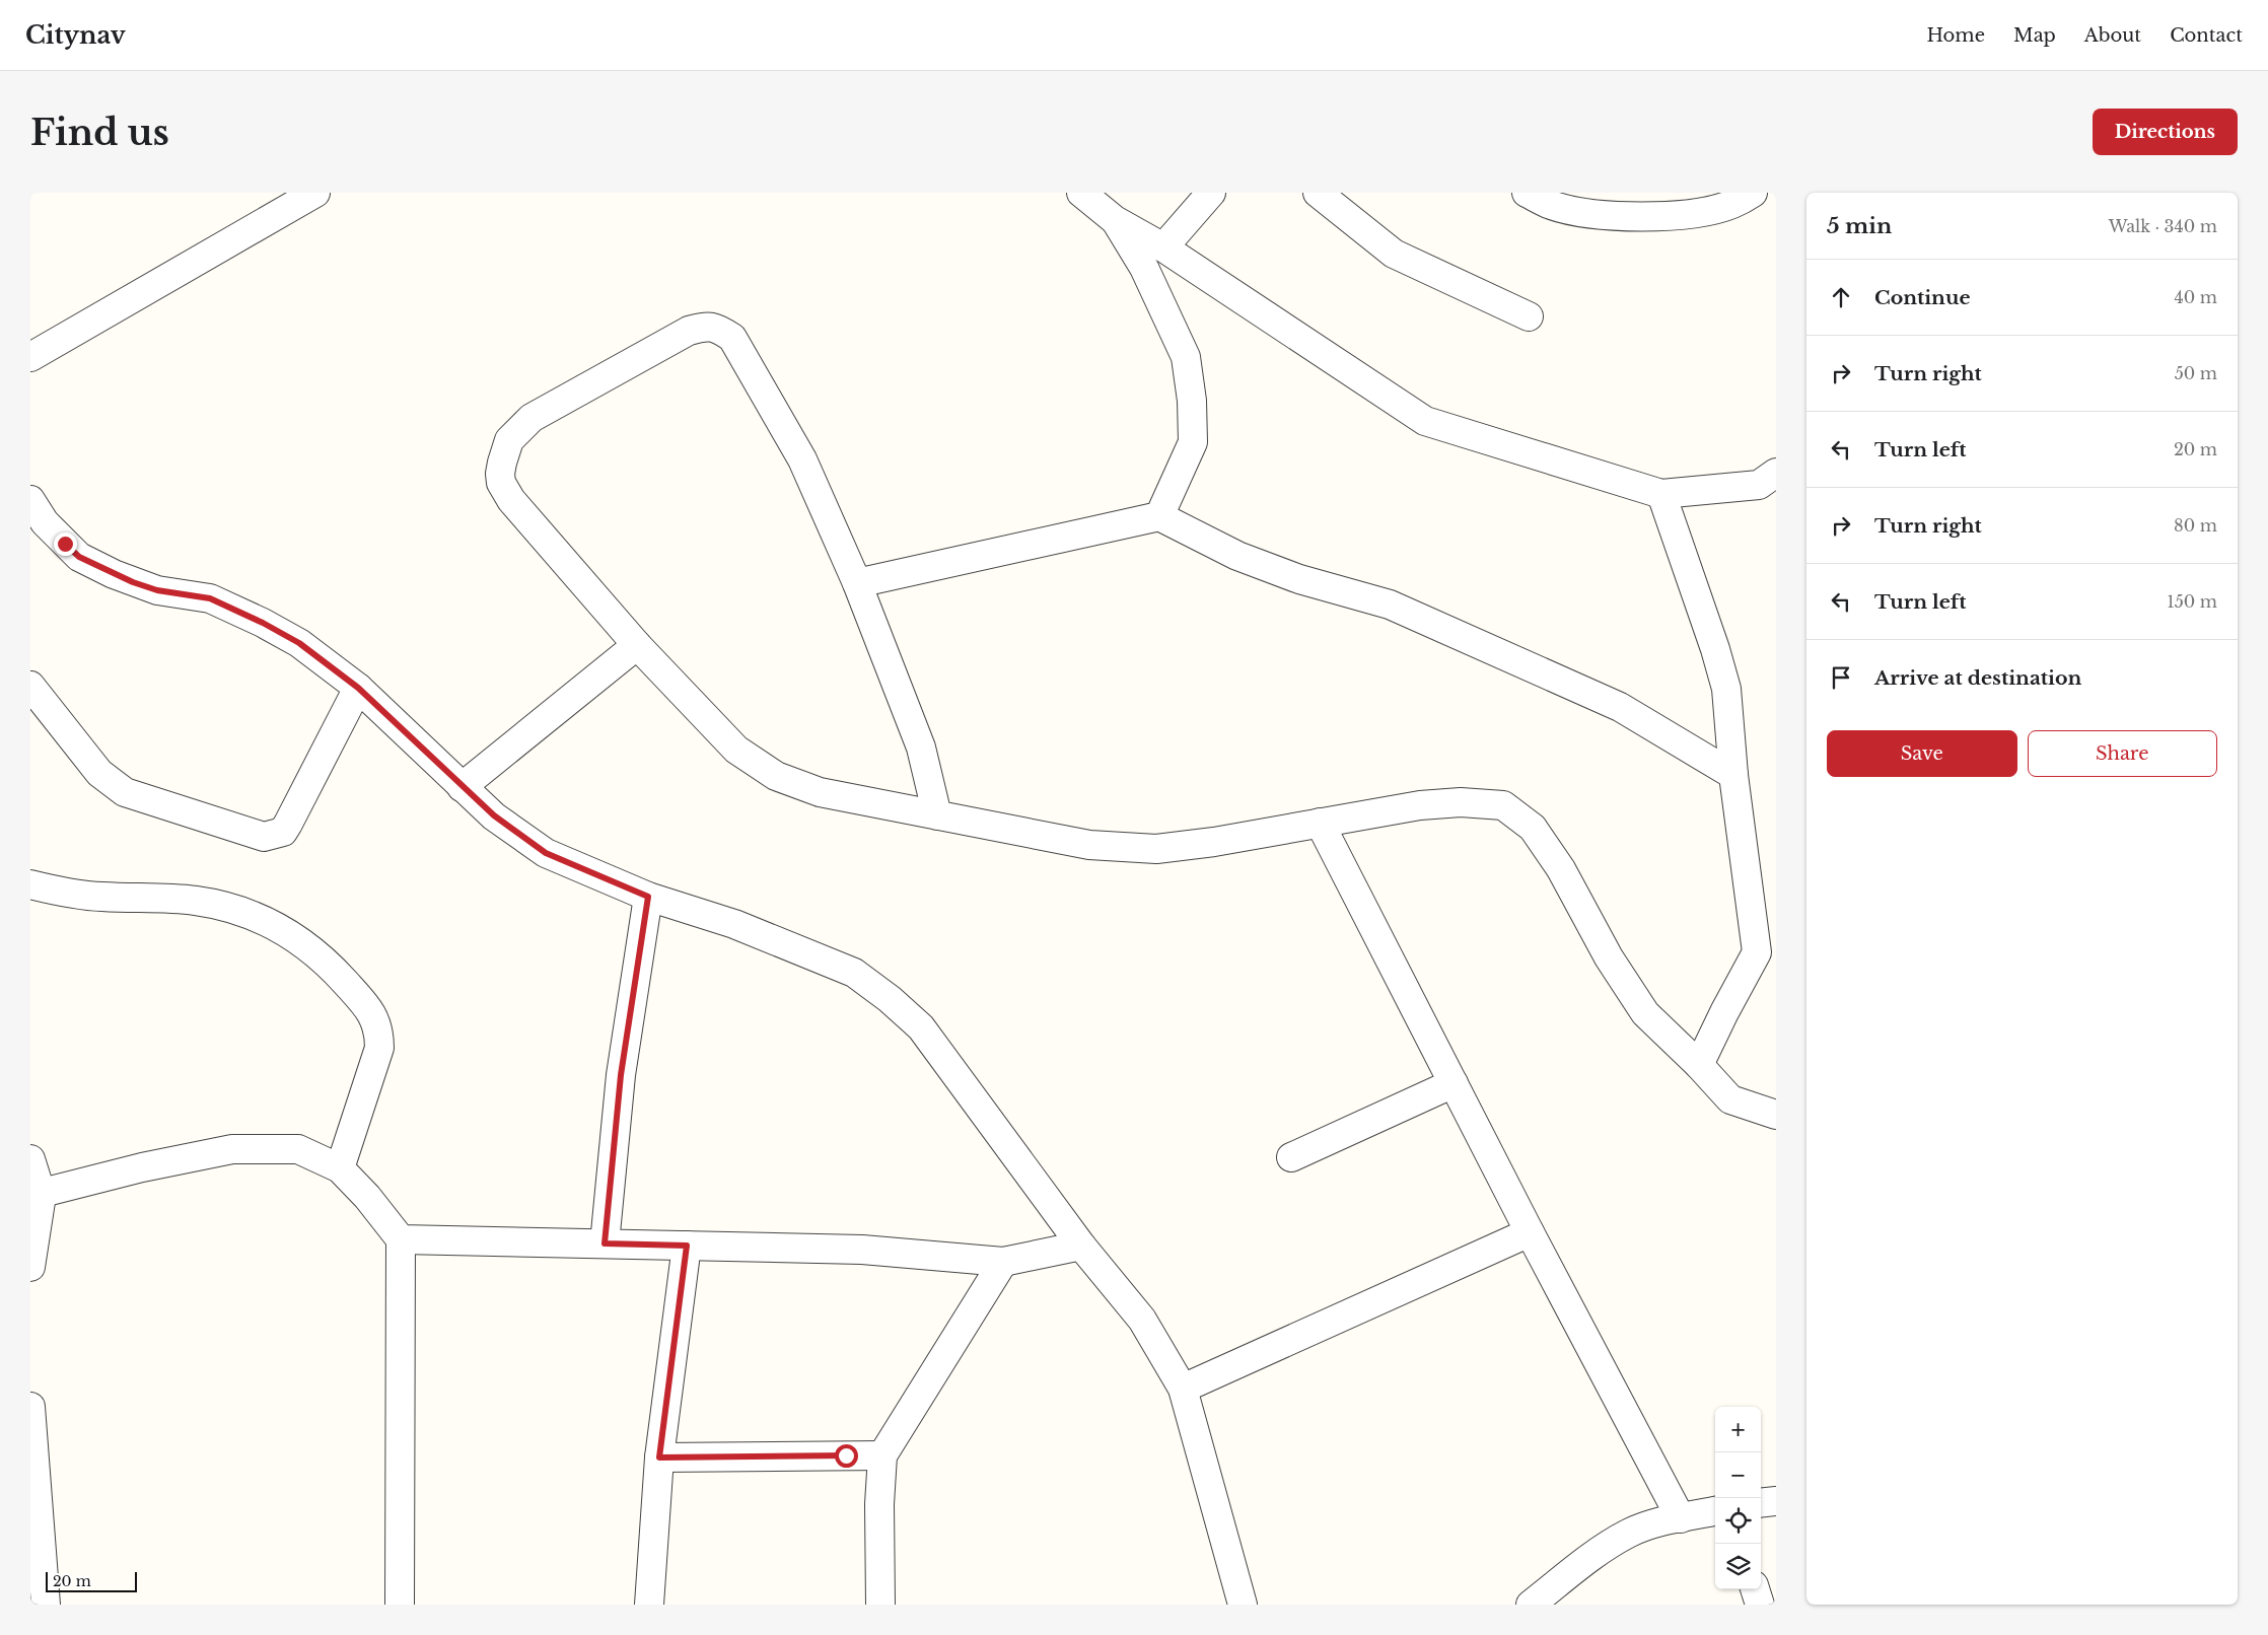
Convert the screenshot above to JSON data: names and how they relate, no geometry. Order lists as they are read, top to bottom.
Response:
{
  "scale_bar": "20 m",
  "page": {
    "header": "Citynav",
    "nav": [
      "Home",
      "Map",
      "About",
      "Contact"
    ],
    "buttons": [
      "Directions",
      ["Save", "Share"]
    ],
    "title": "Find us",
    "heading": ["5 min", "Walk · 340 m"],
    "list": [
      ["Continue", "40 m"],
      ["Turn right", "50 m"],
      ["Turn left", "20 m"],
      ["Turn right", "80 m"],
      ["Turn left", "150 m"],
      "Arrive at destination"
    ],
    "map_buttons": ["+", "−"],
    "scale": "20 m"
  }
}
